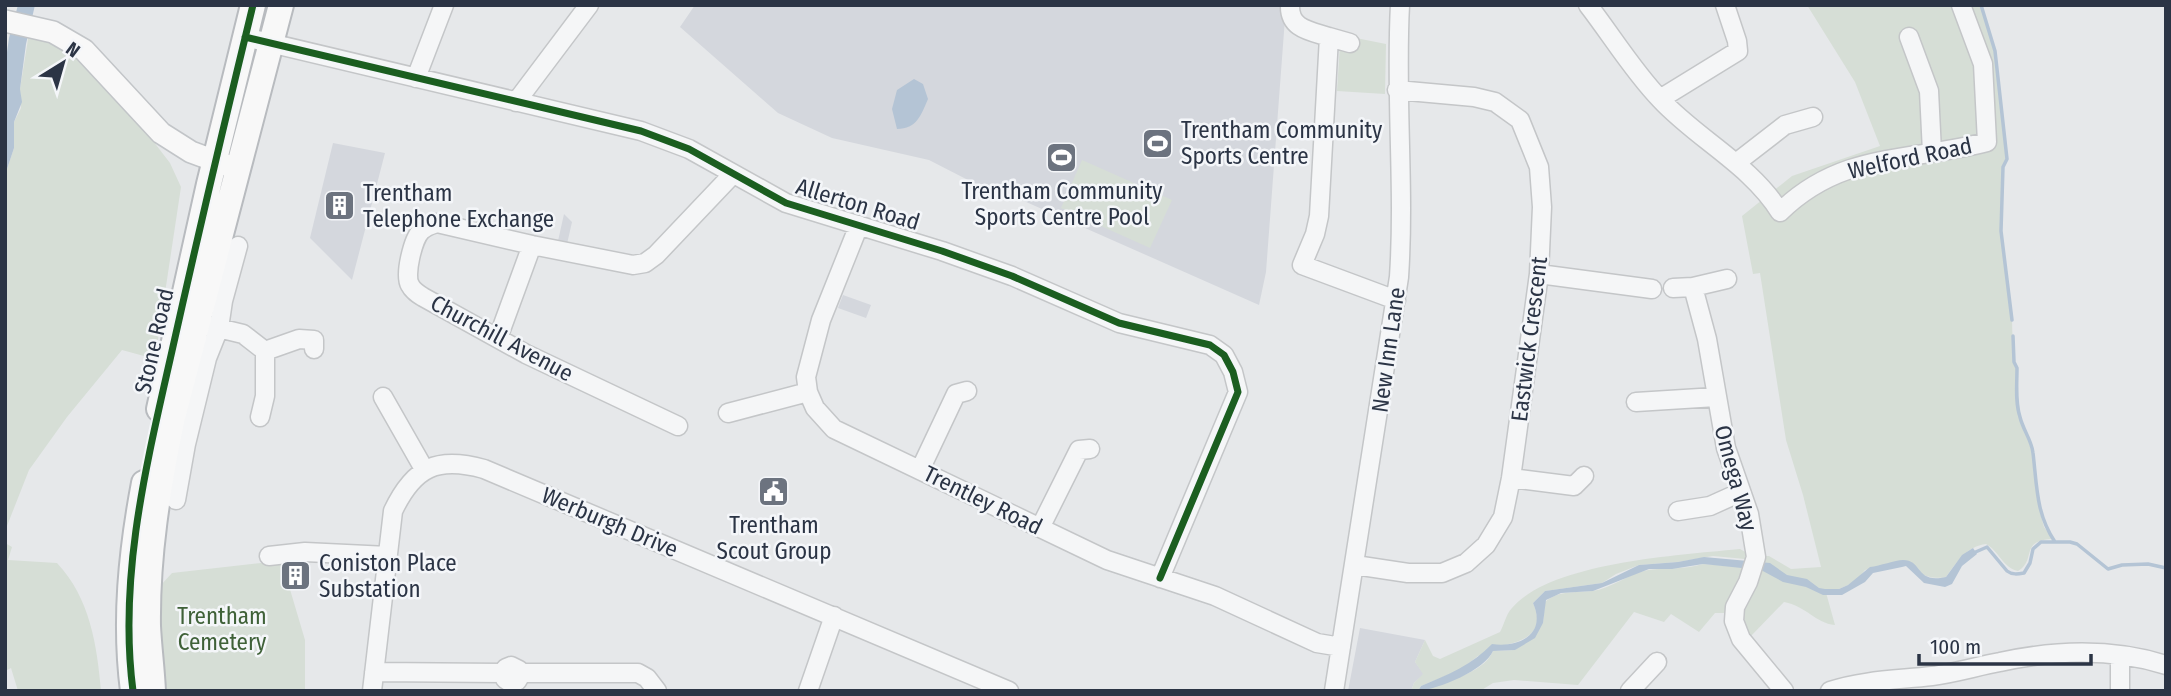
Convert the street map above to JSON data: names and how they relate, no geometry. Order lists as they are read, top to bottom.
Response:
{
  "streets": {
    "highway": ["Stone Road"],
    "street": [
      "Welford Road",
      "Allerton Road",
      "Churchill Avenue",
      "Eastwick Crescent",
      "New Inn Lane",
      "Omega Way",
      "Trentley Road",
      "Werburgh Drive"
    ]
  },
  "crossings": [
    ["Allerton Road", "Stone Road"],
    ["Allerton Road", "Trentley Road"],
    ["Eastwick Crescent", "New Inn Lane"],
    ["New Inn Lane", "Trentley Road"]
  ],
  "parks": ["Trentham Cemetery"],
  "places": {
    "sports": ["Trentham Community Sports Centre", "Trentham Community Sports Centre Pool"],
    "building": ["Trentham Telephone Exchange", "Coniston Place Substation"],
    "public building": ["Trentham Scout Group"]
  },
  "scale_bar": "100 m",
  "north": "top right"
}
